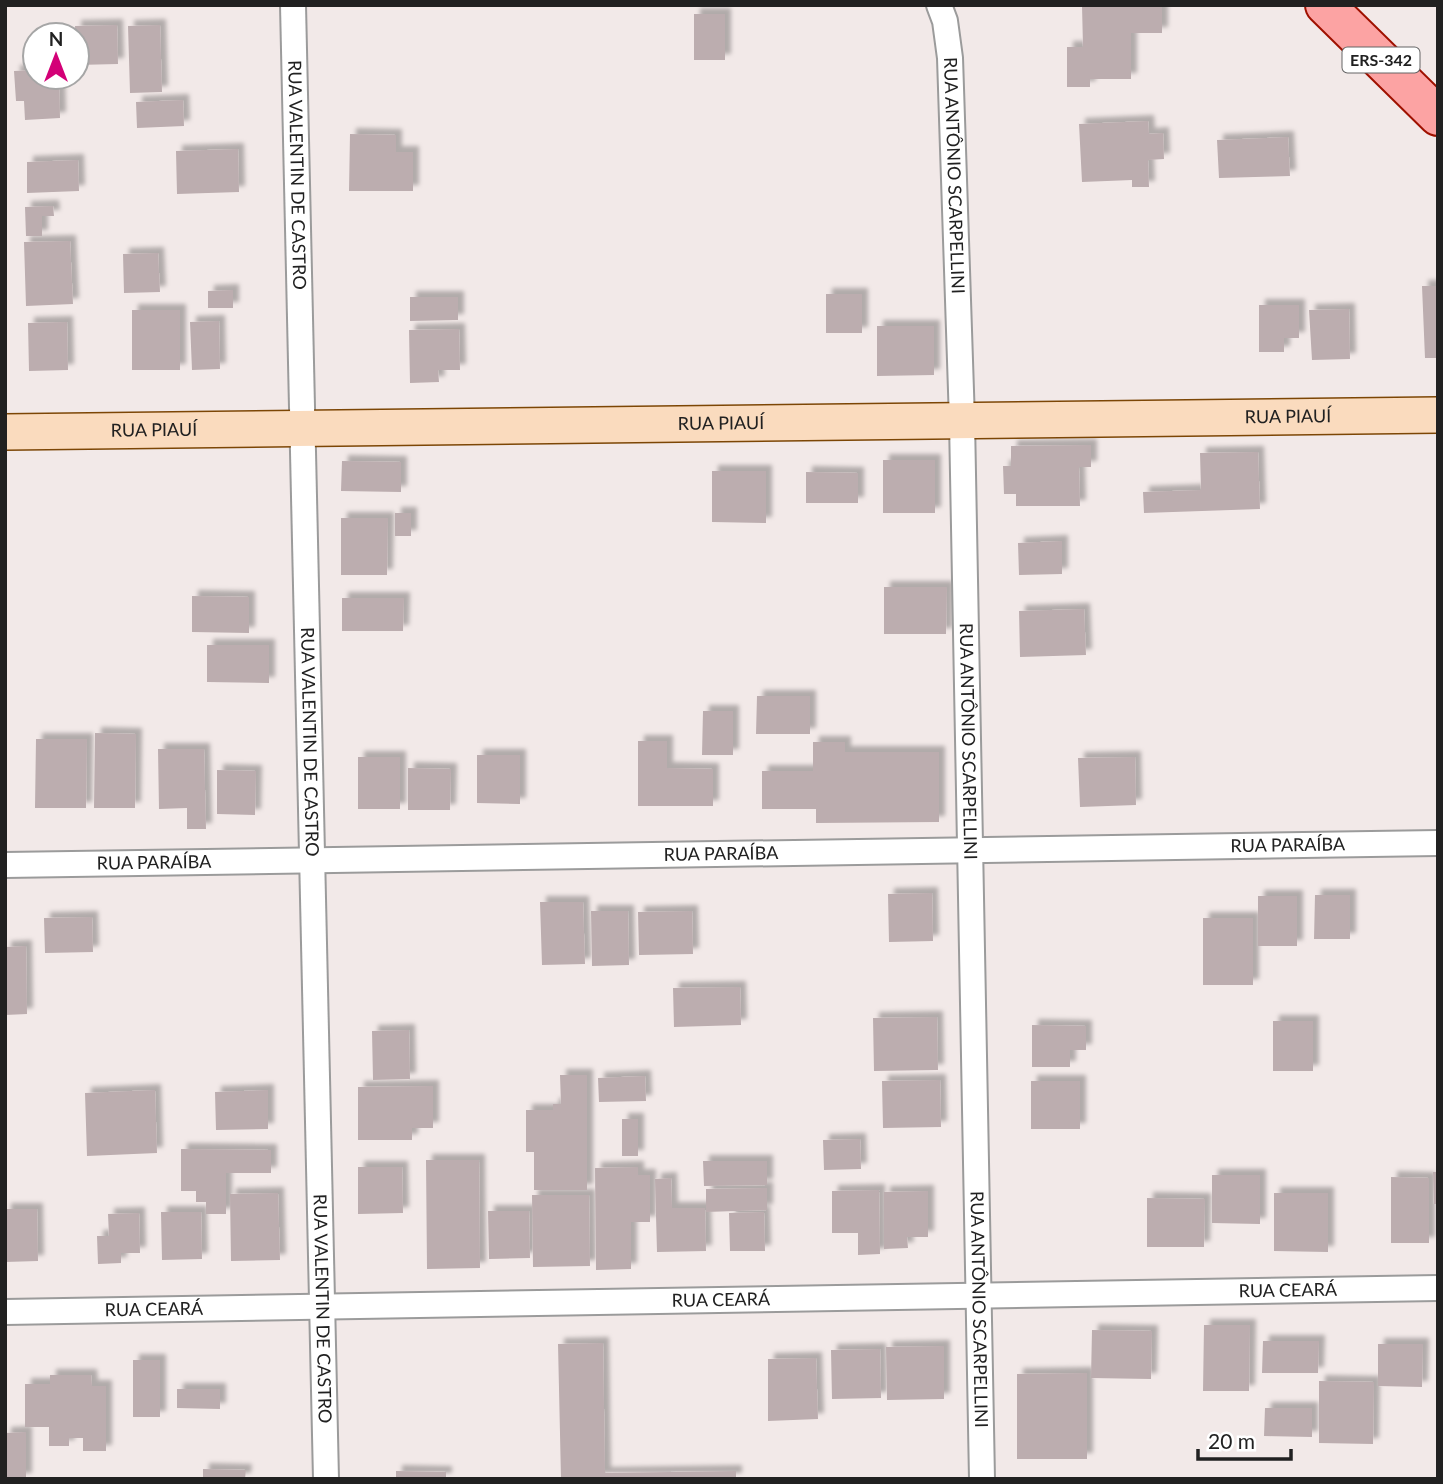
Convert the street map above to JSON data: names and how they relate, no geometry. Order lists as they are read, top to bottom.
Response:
{
  "streets": {
    "main road": ["ERS-342"],
    "street": [
      "RUA ANTÔNIO SCARPELLINI",
      "RUA VALENTIN DE CASTRO",
      "RUA PIAUÍ",
      "RUA PARAÍBA",
      "RUA CEARÁ"
    ]
  },
  "crossings": [
    ["RUA ANTÔNIO SCARPELLINI", "RUA PIAUÍ"],
    ["RUA ANTÔNIO SCARPELLINI", "RUA PARAÍBA"],
    ["RUA ANTÔNIO SCARPELLINI", "RUA CEARÁ"],
    ["RUA VALENTIN DE CASTRO", "RUA PIAUÍ"],
    ["RUA VALENTIN DE CASTRO", "RUA PARAÍBA"],
    ["RUA VALENTIN DE CASTRO", "RUA CEARÁ"]
  ],
  "scale_bar": "20 m",
  "north": "top"
}
